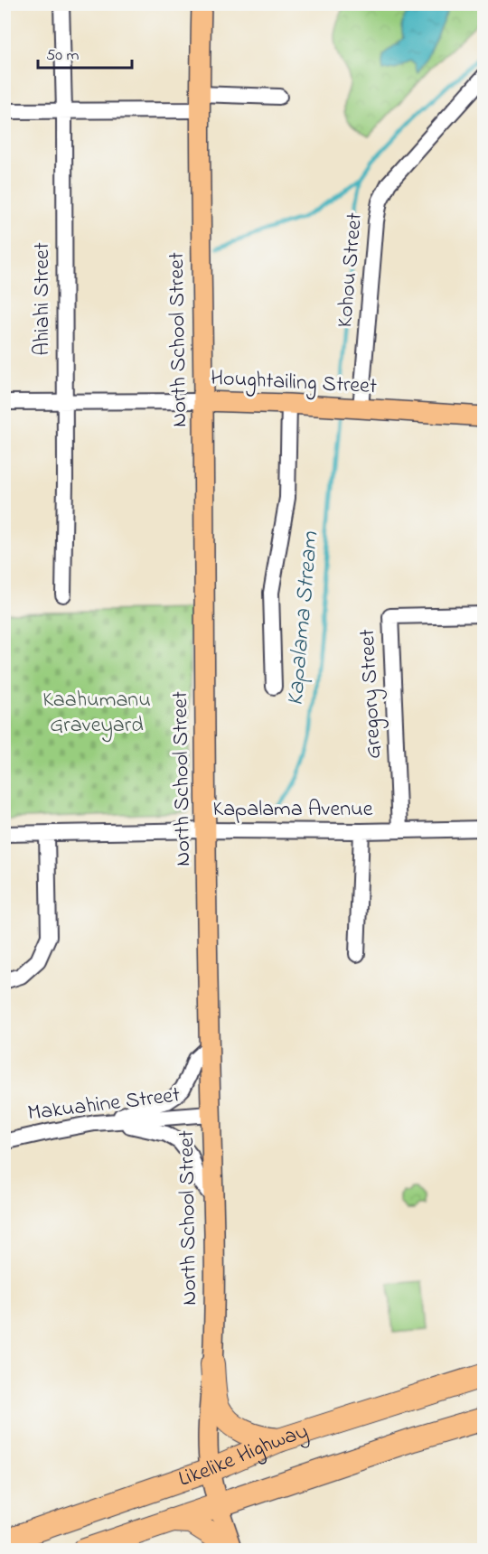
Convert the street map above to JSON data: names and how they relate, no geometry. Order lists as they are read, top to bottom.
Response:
{
  "streets": {
    "highway": ["Likelike Highway"],
    "main road": ["North School Street", "Houghtailing Street"],
    "street": [
      "Kohou Street",
      "Ahiahi Street",
      "Gregory Street",
      "Kapalama Avenue",
      "Makuahine Street"
    ]
  },
  "crossings": [
    ["Kohou Street", "Houghtailing Street"],
    ["Ahiahi Street", "Houghtailing Street"],
    ["North School Street", "Houghtailing Street"],
    ["North School Street", "Kapalama Avenue"],
    ["North School Street", "Makuahine Street"],
    ["North School Street", "Likelike Highway"],
    ["Gregory Street", "Kapalama Avenue"]
  ],
  "water": ["Kapalama Stream"],
  "parks": ["Kaahumanu Graveyard"],
  "scale_bar": "50 m"
}
